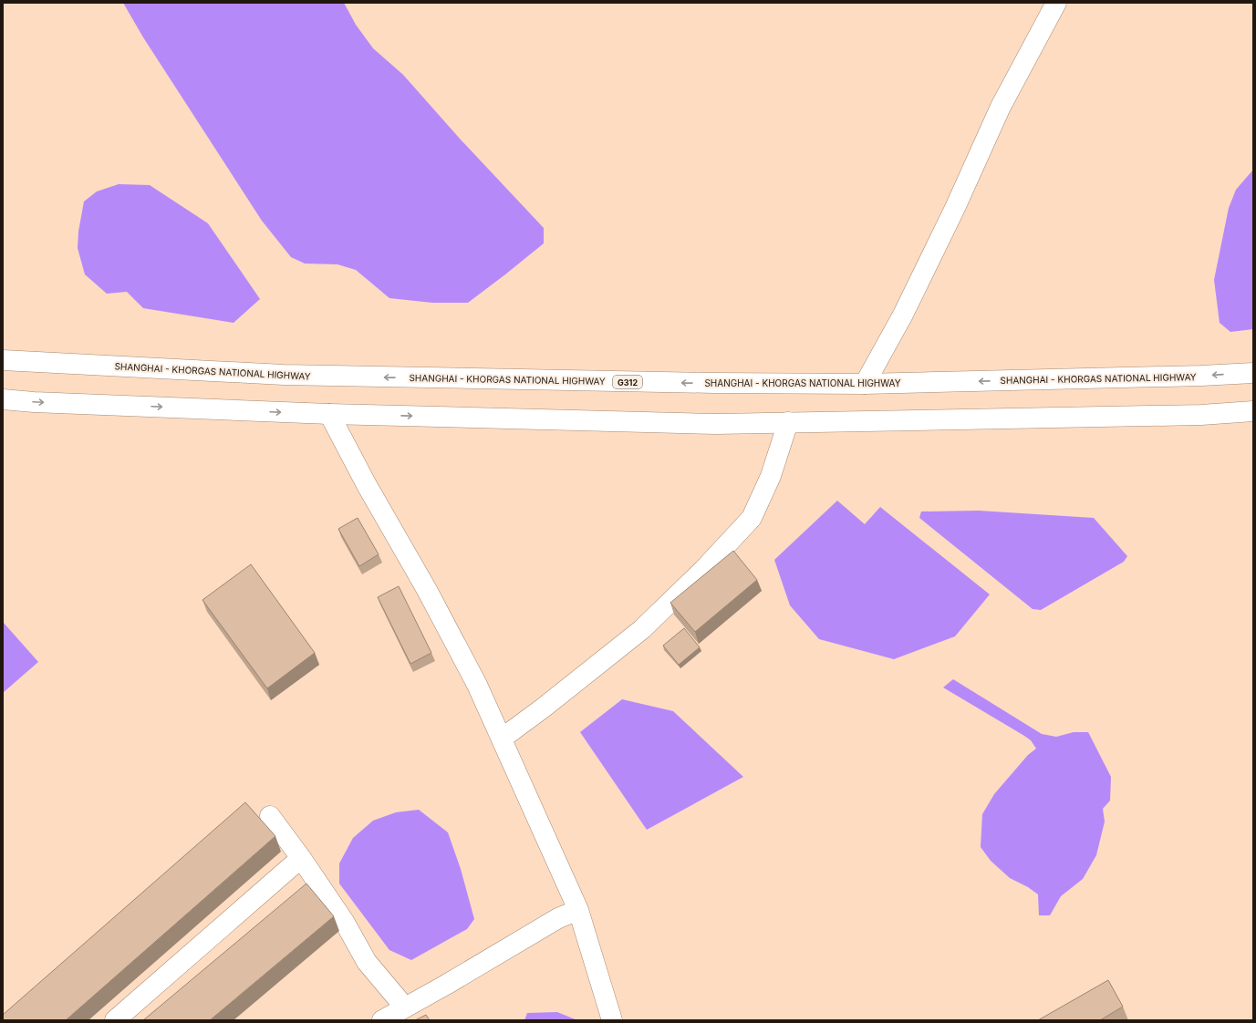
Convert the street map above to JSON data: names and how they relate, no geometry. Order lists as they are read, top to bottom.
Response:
{
  "streets": {
    "main road": ["SHANGHAI - KHORGAS NATIONAL HIGHWAY", "G312"]
  }
}
